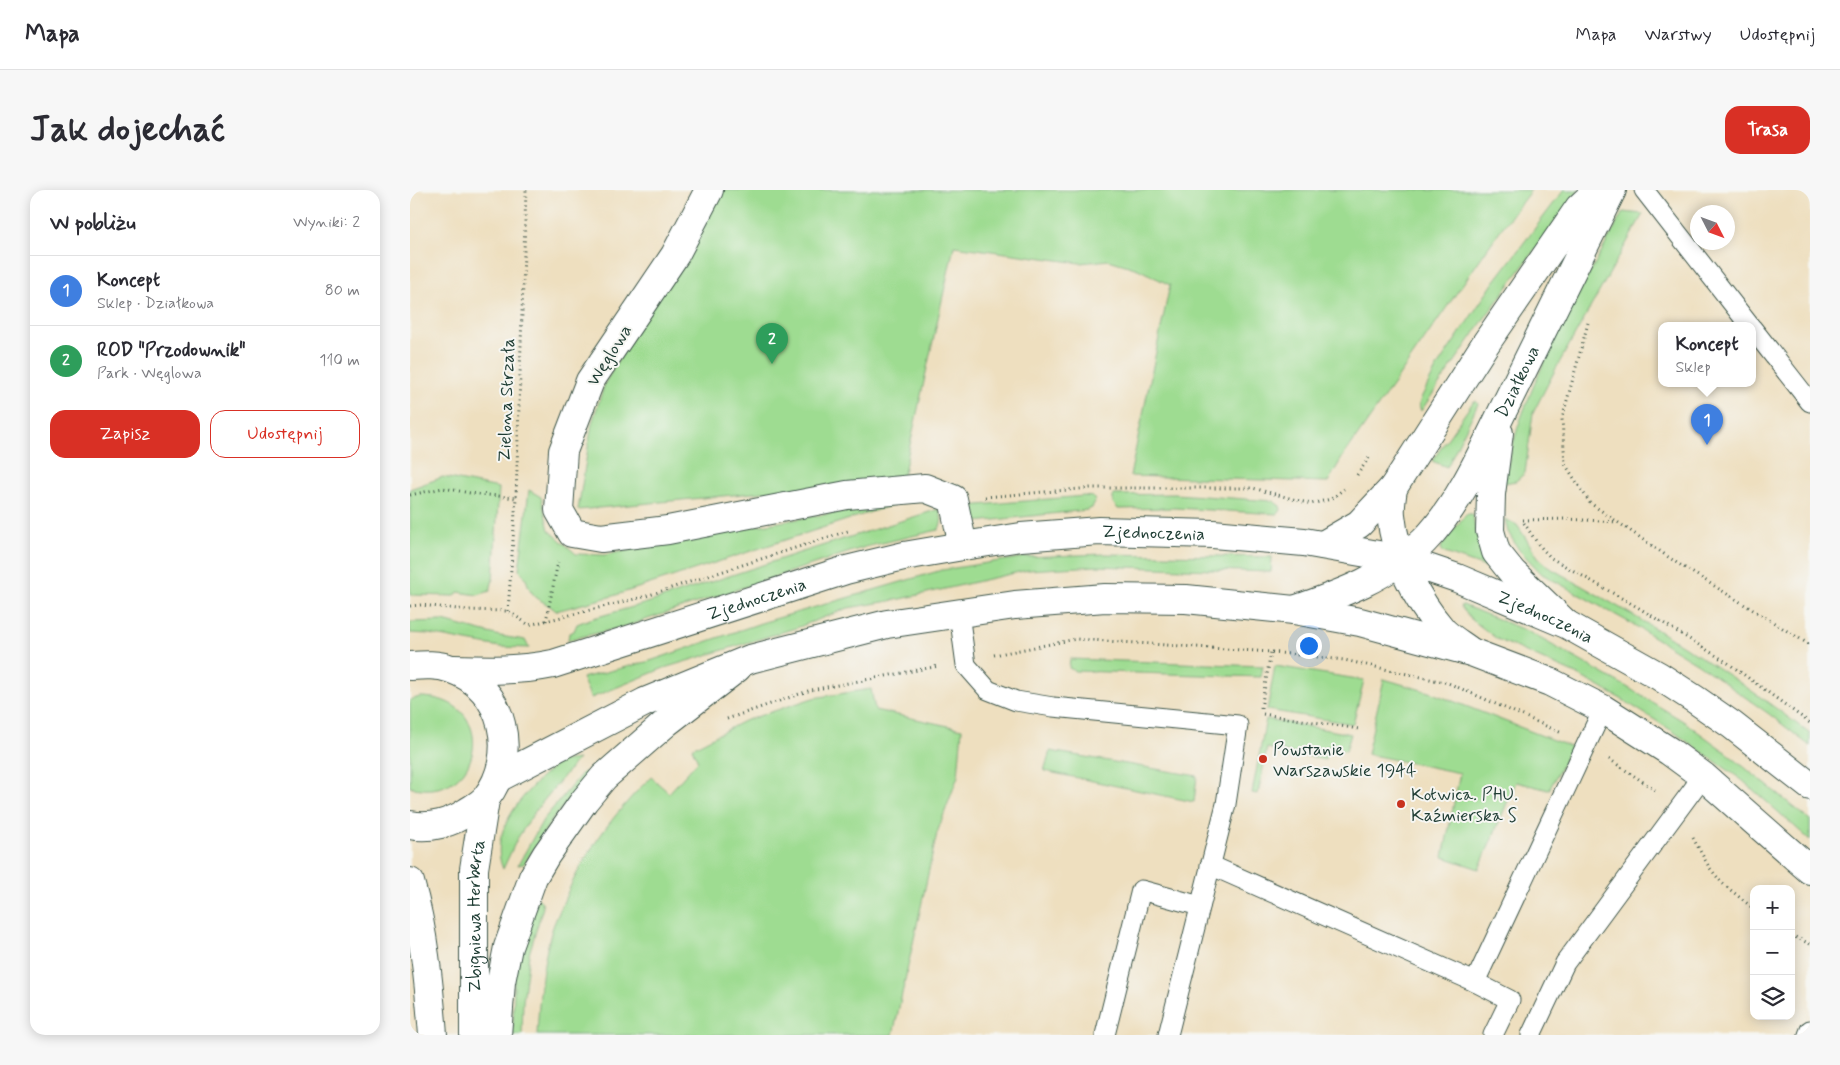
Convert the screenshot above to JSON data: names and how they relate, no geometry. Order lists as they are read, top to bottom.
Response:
{
  "streets": {
    "main road": [
      "Węglowa",
      "Działkowa",
      "Zjednoczenia",
      "Zbigniewa Herberta"
    ],
    "path": ["Zielona Strzała"]
  },
  "crossings": [
    ["Działkowa", "Zjednoczenia"],
    ["Zjednoczenia", "Zbigniewa Herberta"]
  ],
  "places": ["Powstanie Warszawskie 1944", "Kotwica. PHU. Kaźmierska S"],
  "north": "bottom right",
  "page": {
    "header": "Mapa",
    "nav": ["Mapa", "Warstwy", "Udostępnij"],
    "buttons": [
      "Trasa",
      ["Zapisz", "Udostępnij"]
    ],
    "title": "Jak dojechać",
    "heading": ["W pobliżu", "Wyniki: 2"],
    "list": [
      {
        "mark": "1",
        "name": "Koncept",
        "note": "Sklep · Działkowa",
        "value": "80 m"
      },
      {
        "mark": "2",
        "name": "ROD \"Przodownik\"",
        "note": "Park · Węglowa",
        "value": "110 m"
      }
    ],
    "popup": ["Koncept", "Sklep"],
    "pins": ["2", "1"],
    "map_buttons": ["+", "−"]
  }
}
